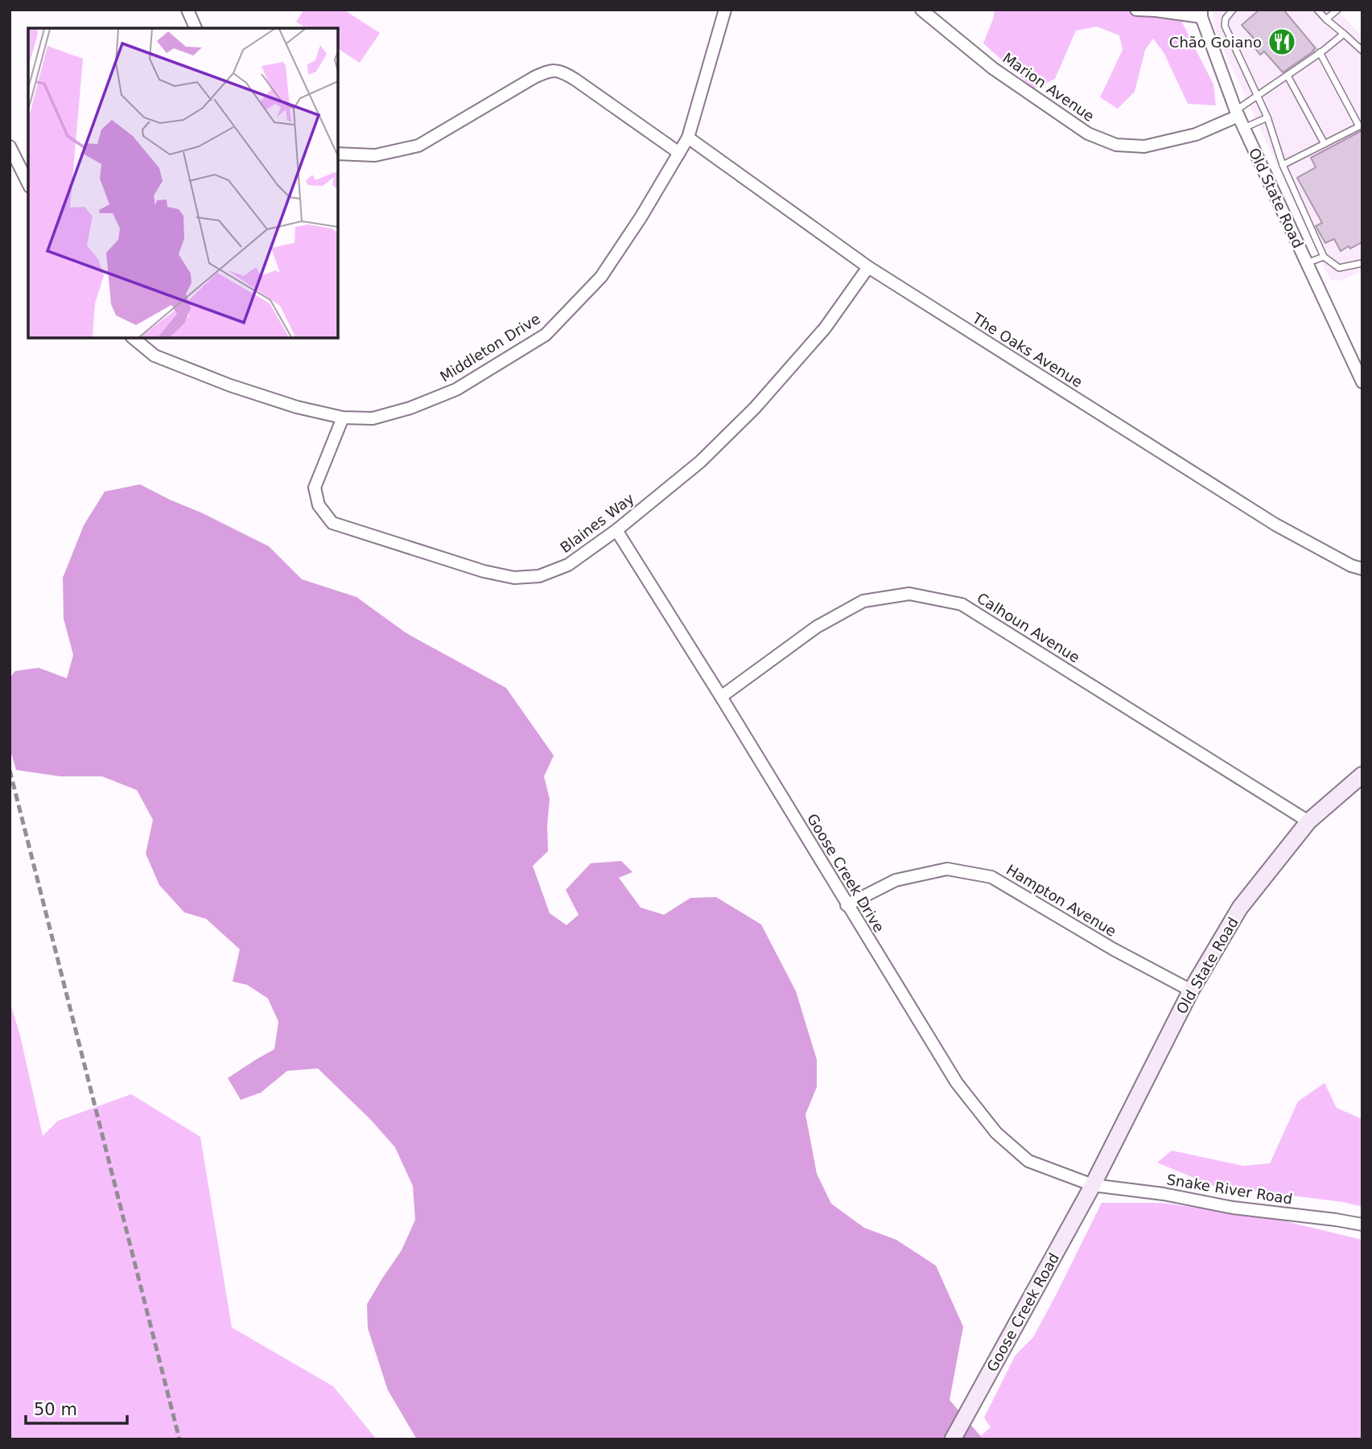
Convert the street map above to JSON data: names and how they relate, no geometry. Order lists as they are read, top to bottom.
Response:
{
  "streets": {
    "main road": ["Old State Road", "Goose Creek Road"],
    "street": [
      "Marion Avenue",
      "Middleton Drive",
      "The Oaks Avenue",
      "Blaines Way",
      "Calhoun Avenue",
      "Goose Creek Drive",
      "Hampton Avenue",
      "Snake River Road"
    ]
  },
  "crossings": [
    ["Marion Avenue", "Old State Road"],
    ["Old State Road", "Calhoun Avenue"],
    ["Old State Road", "Goose Creek Drive"],
    ["Old State Road", "Hampton Avenue"],
    ["Old State Road", "Snake River Road"],
    ["Old State Road", "Goose Creek Road"],
    ["Middleton Drive", "The Oaks Avenue"],
    ["Middleton Drive", "Blaines Way"],
    ["The Oaks Avenue", "Blaines Way"],
    ["Blaines Way", "Goose Creek Drive"],
    ["Calhoun Avenue", "Goose Creek Drive"],
    ["Goose Creek Drive", "Hampton Avenue"],
    ["Goose Creek Drive", "Snake River Road"],
    ["Goose Creek Drive", "Goose Creek Road"],
    ["Snake River Road", "Goose Creek Road"]
  ],
  "places": {
    "restaurant": ["Chão Goiano"]
  },
  "scale_bar": "50 m"
}
